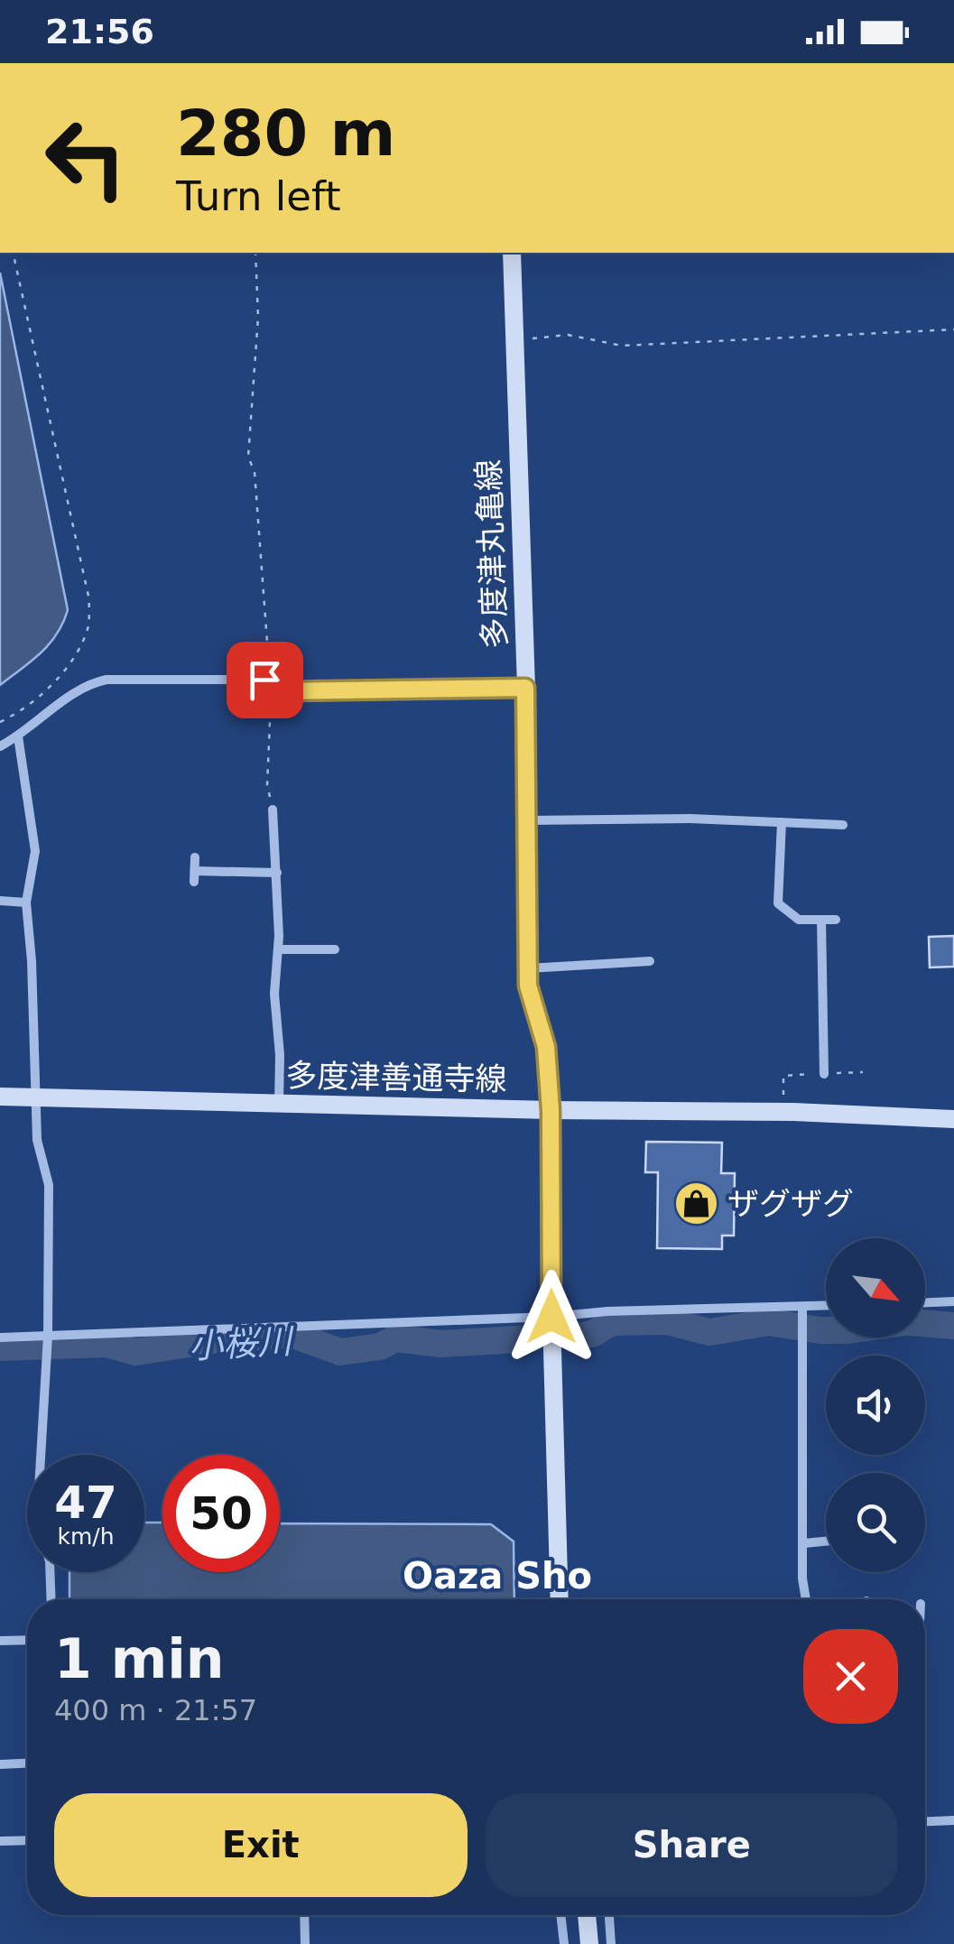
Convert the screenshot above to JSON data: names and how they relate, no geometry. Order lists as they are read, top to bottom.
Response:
{
  "streets": {
    "main road": ["多度津丸亀線", "多度津善通寺線"]
  },
  "crossings": [
    ["多度津丸亀線", "多度津善通寺線"]
  ],
  "districts": ["Oaza Sho"],
  "water": ["小桜川"],
  "places": {
    "shop": ["ザグザグ"]
  },
  "north": "bottom right",
  "page": {
    "status": "21:56",
    "turn": ["280 m", "Turn left"],
    "speed": "47 km/h",
    "limit": "50",
    "heading": ["1 min", "400 m · 21:57"],
    "buttons": ["Exit", "Share"]
  }
}
